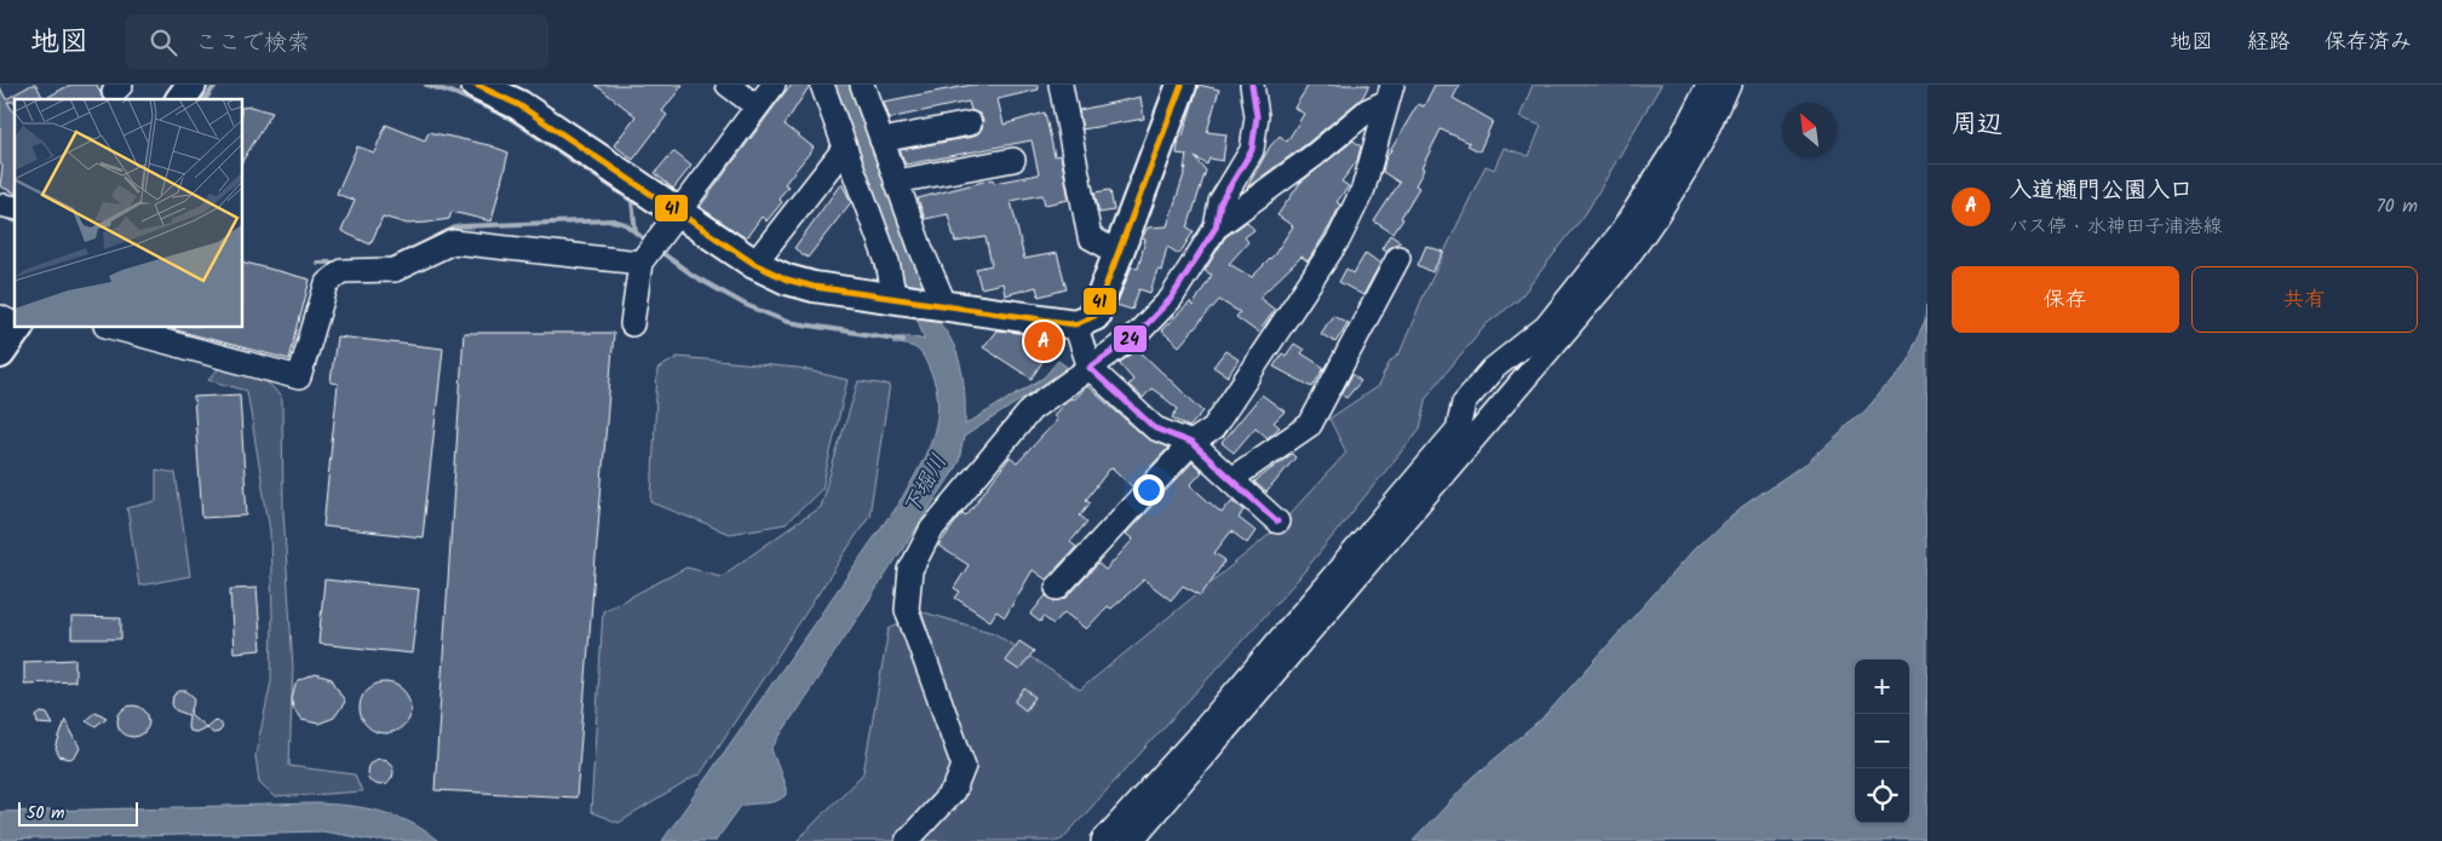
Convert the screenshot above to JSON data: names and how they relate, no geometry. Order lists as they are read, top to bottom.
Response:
{
  "water": ["下堀川"],
  "lines": ["transit line 41", "transit line 24"],
  "scale_bar": "50 m",
  "north": "top left",
  "page": {
    "header": "地図",
    "search": "ここで検索",
    "nav": ["地図", "経路", "保存済み"],
    "heading": "周辺",
    "list": [
      {
        "mark": "A",
        "name": "入道樋門公園入口",
        "note": "バス停 · 水神田子浦港線",
        "value": "70 m"
      }
    ],
    "buttons": ["保存", "共有"],
    "pins": "A",
    "map_buttons": ["+", "−"],
    "scale": "50 m"
  }
}
